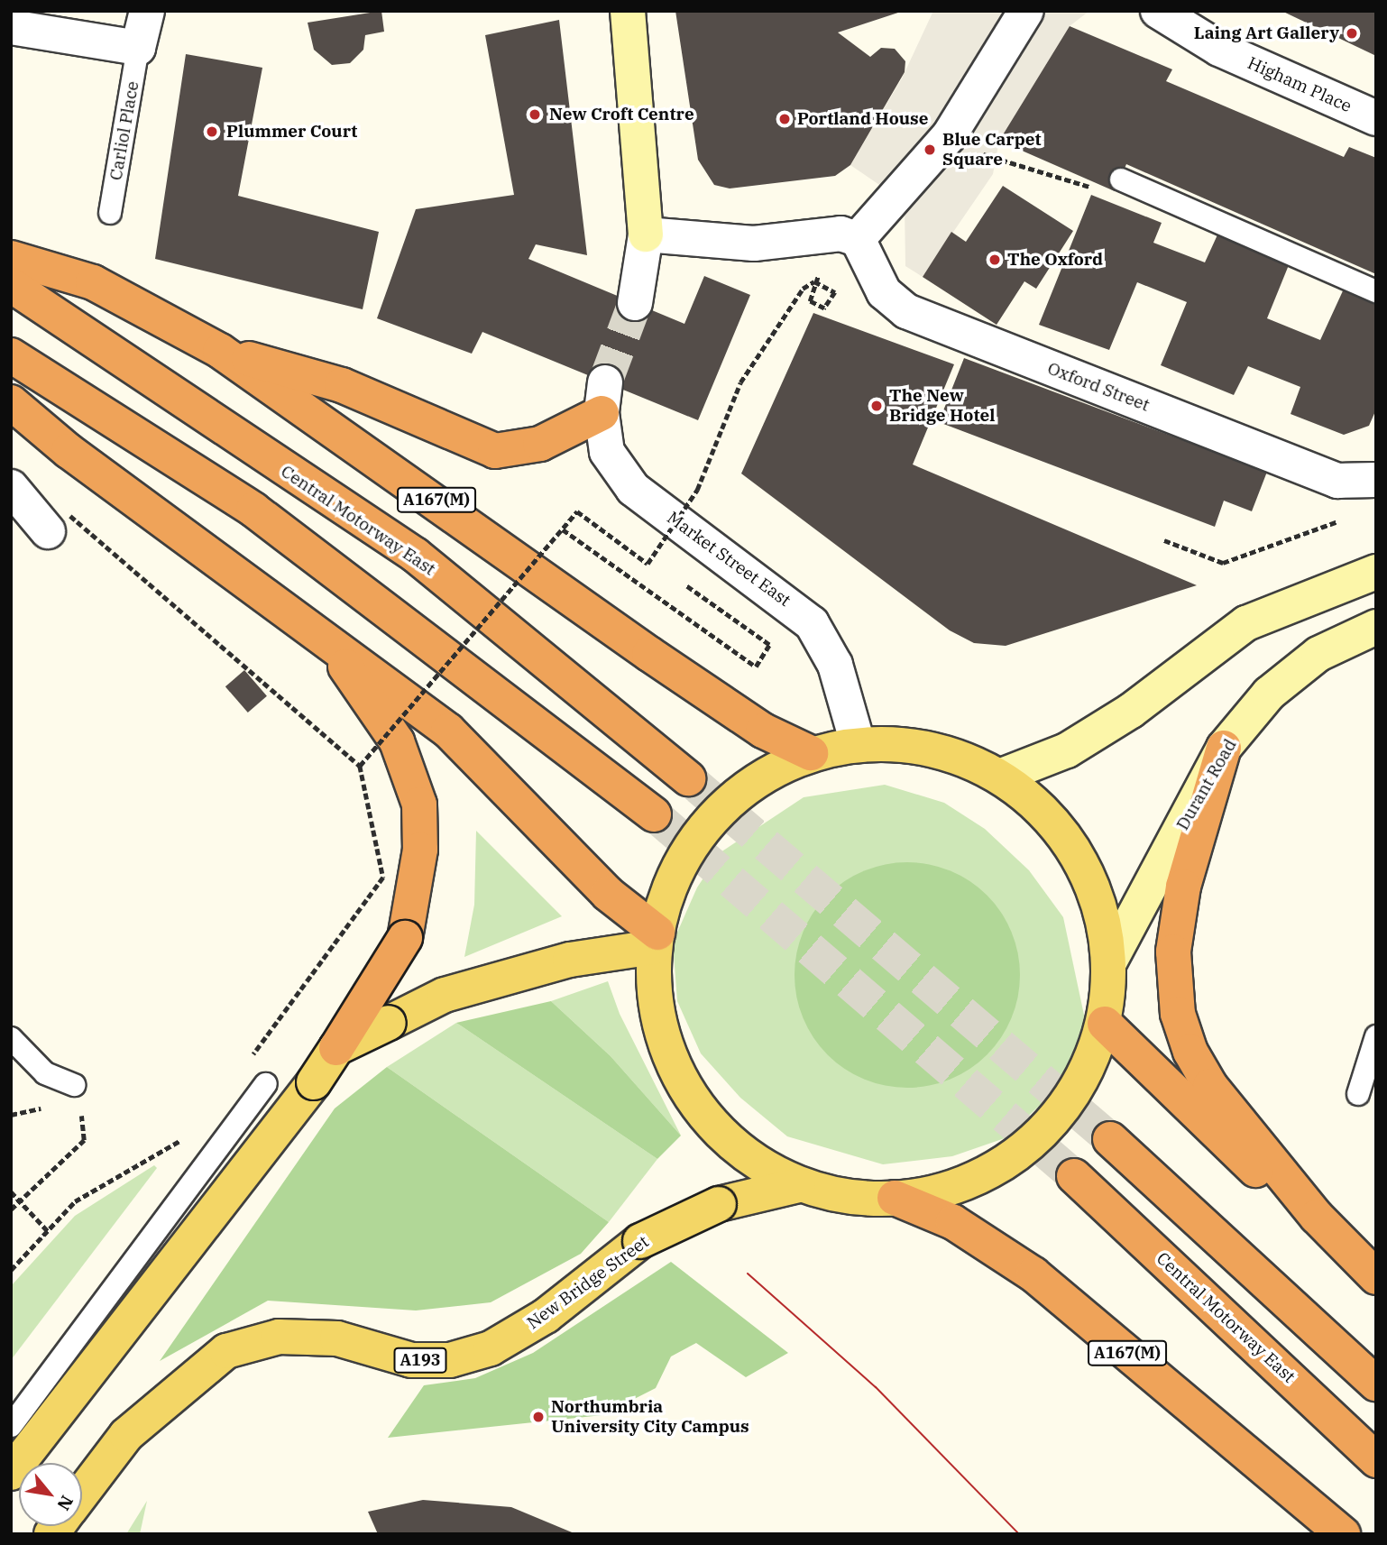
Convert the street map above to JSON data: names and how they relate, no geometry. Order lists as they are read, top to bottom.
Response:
{
  "streets": {
    "highway": ["A167(M)", "Central Motorway East"],
    "main road": ["Durant Road", "New Bridge Street", "A193"],
    "street": ["Higham Place", "Oxford Street", "Market Street East"],
    "lane": ["Carliol Place"]
  },
  "crossings": [
    ["A167(M)", "Market Street East"]
  ],
  "places": [
    "Laing Art Gallery",
    "New Croft Centre",
    "Portland House",
    "Plummer Court",
    "Blue Carpet Square",
    "The Oxford",
    "The New Bridge Hotel",
    "Northumbria University City Campus"
  ],
  "north": "bottom right"
}
